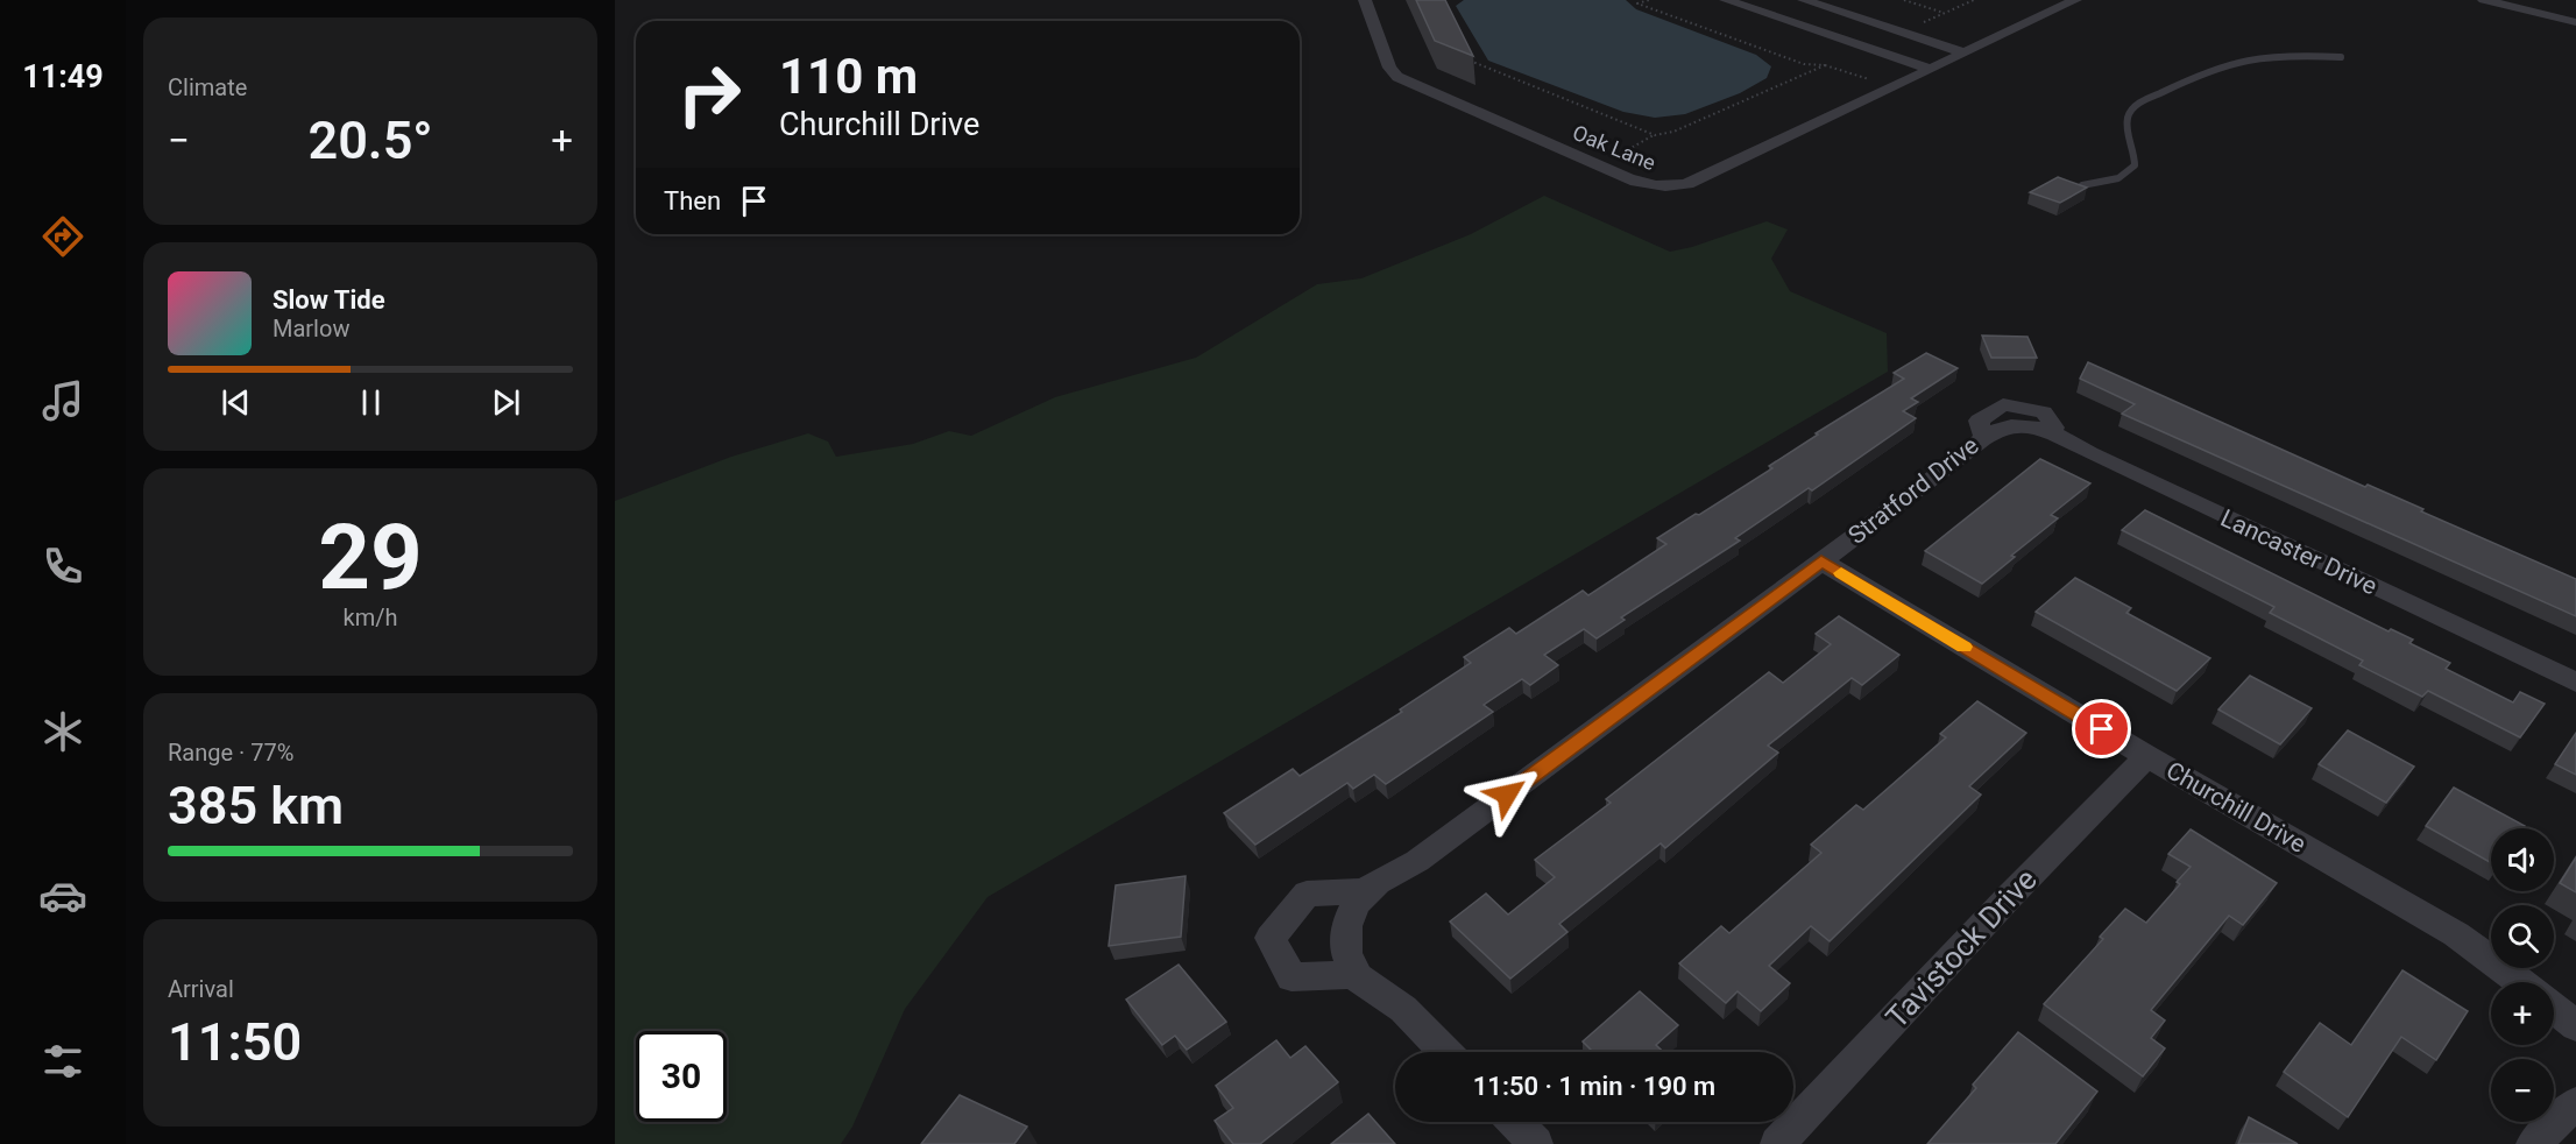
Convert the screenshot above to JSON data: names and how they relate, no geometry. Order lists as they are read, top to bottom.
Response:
{
  "streets": {
    "street": [
      "Oak Lane",
      "Stratford Drive",
      "Lancaster Drive",
      "Churchill Drive",
      "Tavistock Drive"
    ]
  },
  "crossings": [
    ["Stratford Drive", "Lancaster Drive"],
    ["Stratford Drive", "Churchill Drive"],
    ["Churchill Drive", "Tavistock Drive"]
  ],
  "page": {
    "tabs": "11:49",
    "tile": [
      "Climate",
      ["29", "km/h"],
      ["Range · 77%", "385 km"],
      ["Arrival", "11:50"]
    ],
    "turn": ["110 m", "Churchill Drive"],
    "heat": ["−", "20.5°", "+"],
    "then": "Then",
    "song": ["Slow Tide", "Marlow"],
    "map_buttons": ["+", "−"],
    "limit": "30",
    "trip": "11:50 · 1 min · 190 m"
  }
}
